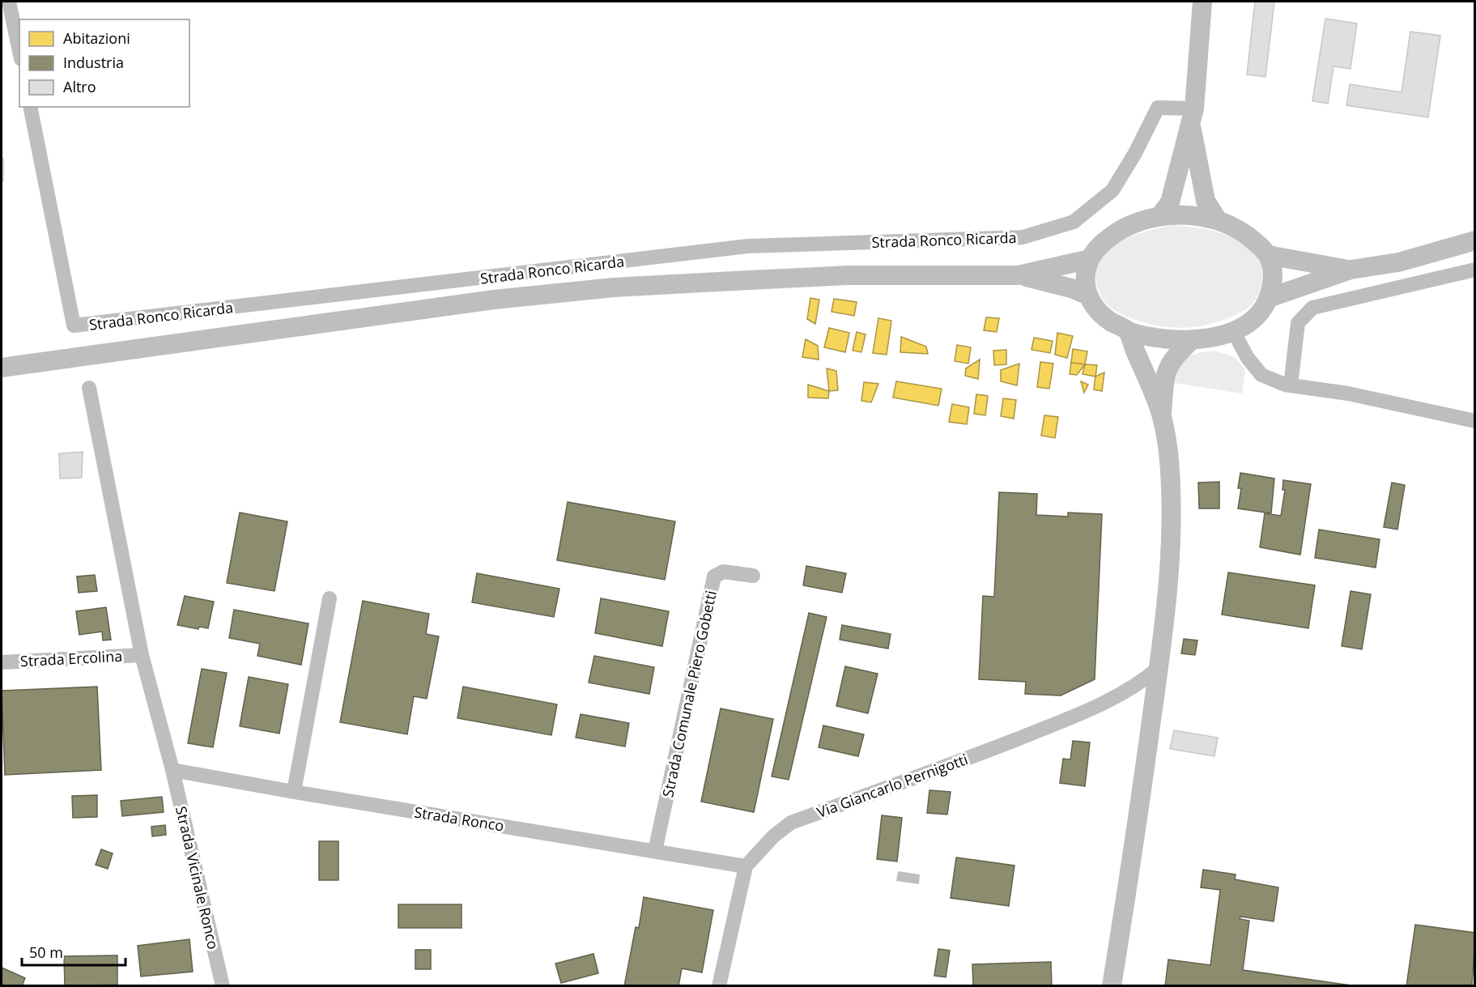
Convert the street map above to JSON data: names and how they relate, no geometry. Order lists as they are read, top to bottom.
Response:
{
  "streets": {
    "street": [
      "Strada Ronco Ricarda",
      "Strada Ercolina",
      "Strada Comunale Piero Gobetti",
      "Via Giancarlo Pernigotti",
      "Strada Ronco",
      "Strada Vicinale Ronco"
    ]
  },
  "crossings": [
    ["Strada Comunale Piero Gobetti", "Strada Ronco"],
    ["Via Giancarlo Pernigotti", "Strada Ronco"],
    ["Strada Ronco", "Strada Vicinale Ronco"]
  ],
  "legend": ["Abitazioni", "Industria", "Altro"],
  "scale_bar": "50 m"
}
